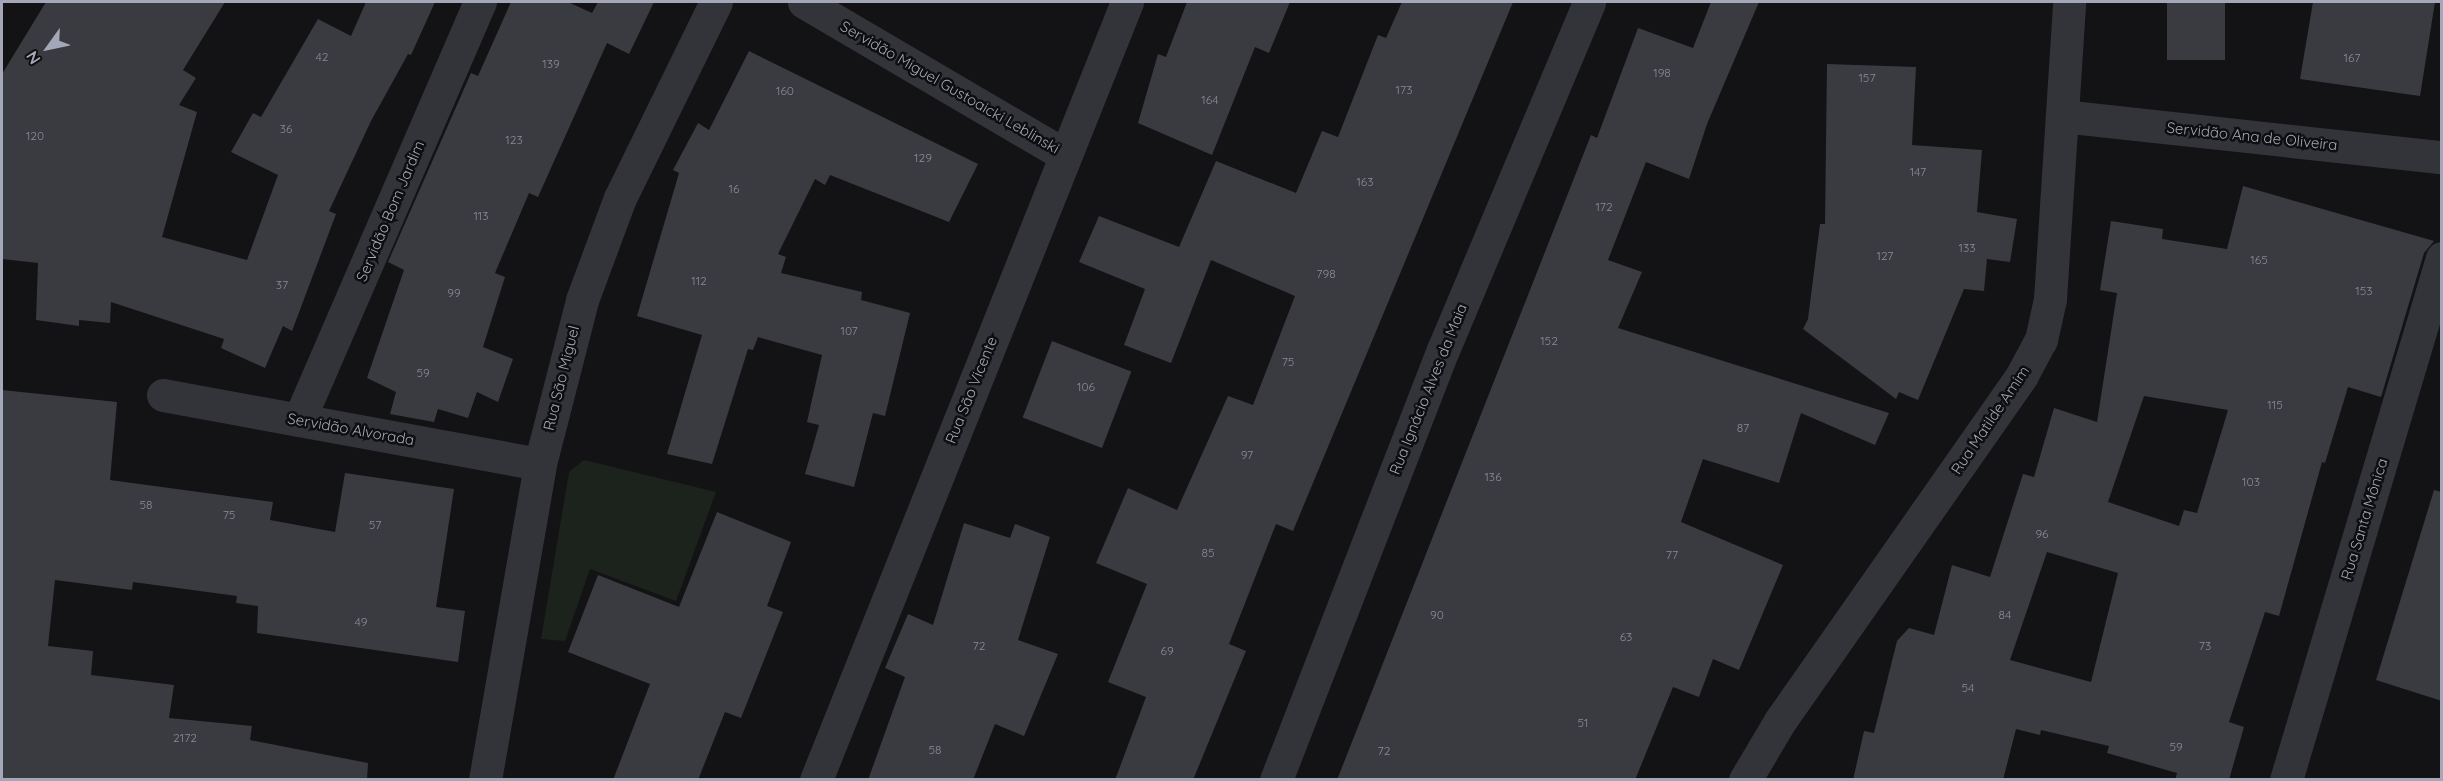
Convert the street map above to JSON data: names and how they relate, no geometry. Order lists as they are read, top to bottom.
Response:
{
  "streets": {
    "street": [
      "Servidão Miguel Gustoaicki Leblinski",
      "Servidão Ana de Oliveira",
      "Servidão Bom Jardim",
      "Rua São Miguel",
      "Rua Ignácio Alves da Maia",
      "Rua São Vicente",
      "Rua Matilde Amim",
      "Servidão Alvorada",
      "Rua Santa Mônica"
    ]
  },
  "crossings": [
    ["Servidão Miguel Gustoaicki Leblinski", "Rua São Vicente"],
    ["Servidão Ana de Oliveira", "Rua Matilde Amim"],
    ["Servidão Bom Jardim", "Servidão Alvorada"],
    ["Rua São Miguel", "Servidão Alvorada"]
  ],
  "house_numbers": [
    "42",
    "167",
    "139",
    "198",
    "157",
    "173",
    "160",
    "164",
    "36",
    "120",
    "123",
    "129",
    "147",
    "163",
    "16",
    "172",
    "113",
    "133",
    "127",
    "165",
    "798",
    "112",
    "37",
    "153",
    "99",
    "107",
    "152",
    "75",
    "59",
    "106",
    "115",
    "87",
    "97",
    "136",
    "103",
    "58",
    "75",
    "57",
    "96",
    "85",
    "77",
    "90",
    "84",
    "49",
    "63",
    "72",
    "73",
    "69",
    "54",
    "51",
    "2172",
    "59",
    "58",
    "72"
  ],
  "north": "bottom left"
}
